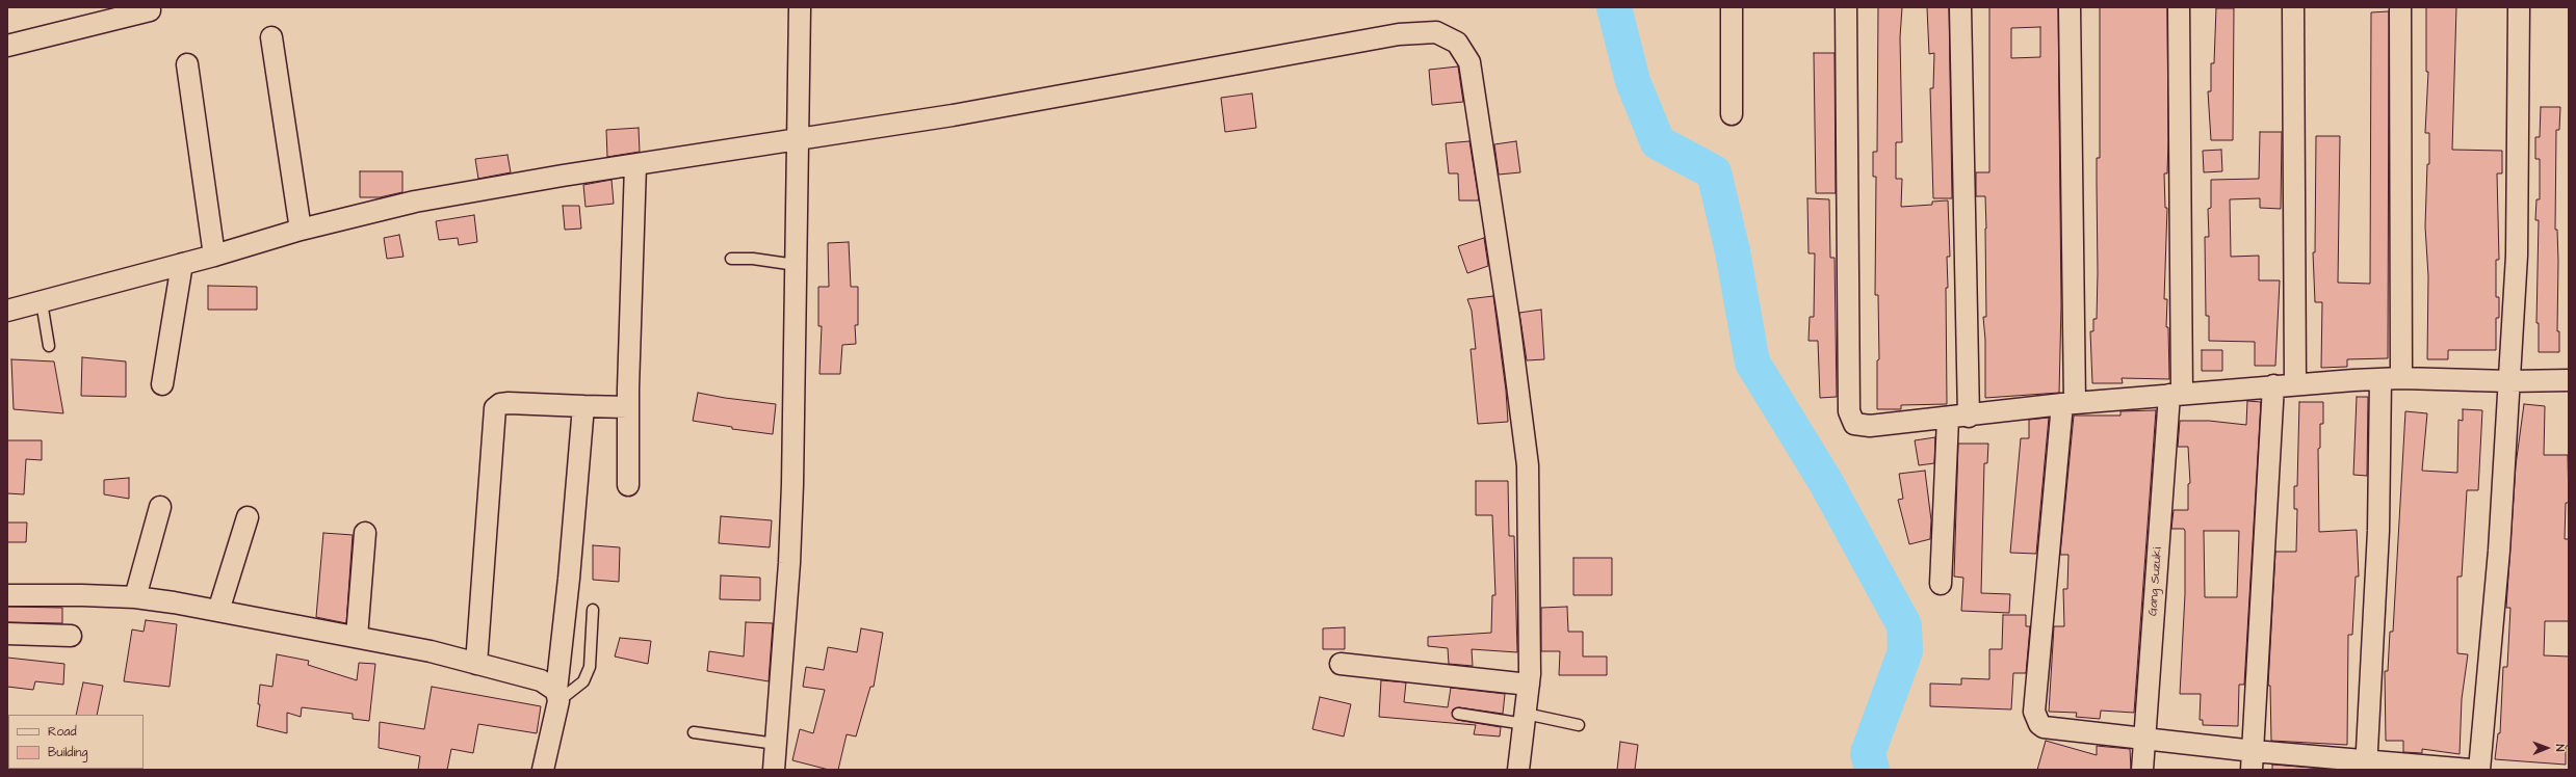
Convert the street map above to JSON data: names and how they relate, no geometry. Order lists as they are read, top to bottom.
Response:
{
  "streets": {
    "street": ["Gang Suzuki"]
  },
  "legend": ["Road", "Building"],
  "north": "right"
}
